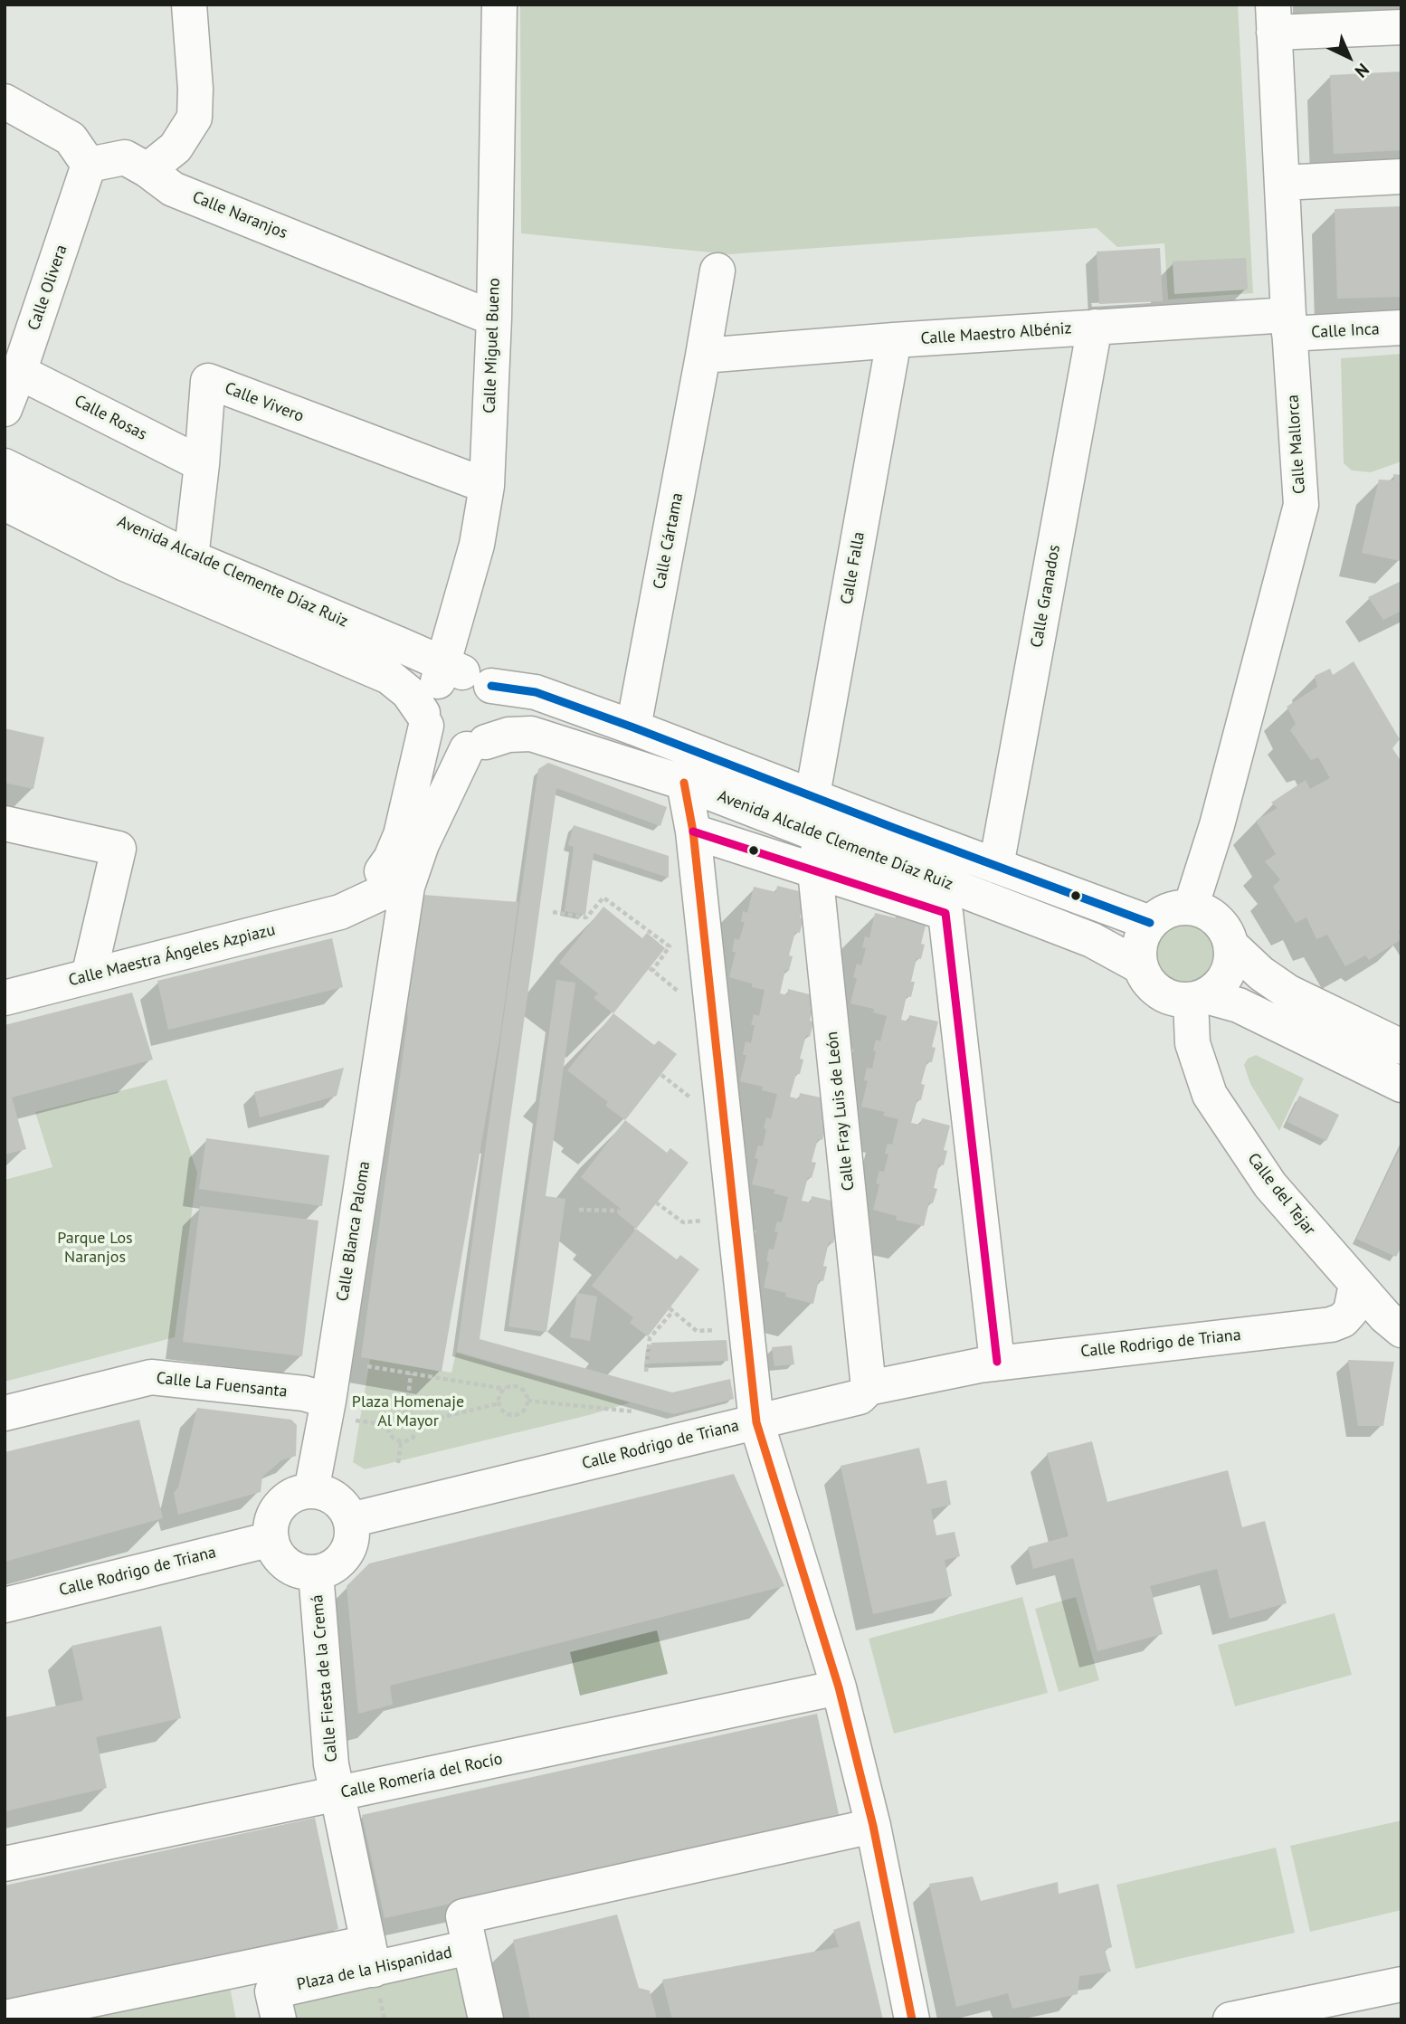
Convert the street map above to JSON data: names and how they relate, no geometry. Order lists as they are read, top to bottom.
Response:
{
  "streets": {
    "street": [
      "Calle Naranjos",
      "Calle Olivera",
      "Calle Inca",
      "Calle Maestro Albéniz",
      "Calle Miguel Bueno",
      "Calle Vivero",
      "Calle Rosas",
      "Calle Mallorca",
      "Calle Cártama",
      "Calle Falla",
      "Avenida Alcalde Clemente Díaz Ruiz",
      "Calle Granados",
      "Calle Maestra Ángeles Azpiazu",
      "Calle Fray Luis de León",
      "Calle del Tejar",
      "Calle Blanca Paloma",
      "Calle Rodrigo de Triana",
      "Calle La Fuensanta",
      "Calle Fiesta de la Cremá",
      "Calle Romería del Rocío",
      "Plaza de la Hispanidad"
    ]
  },
  "crossings": [
    ["Calle Naranjos", "Calle Olivera"],
    ["Calle Naranjos", "Calle Miguel Bueno"],
    ["Calle Olivera", "Calle Rosas"],
    ["Calle Inca", "Calle Maestro Albéniz"],
    ["Calle Inca", "Calle Mallorca"],
    ["Calle Maestro Albéniz", "Calle Mallorca"],
    ["Calle Maestro Albéniz", "Calle Cártama"],
    ["Calle Maestro Albéniz", "Calle Falla"],
    ["Calle Maestro Albéniz", "Calle Granados"],
    ["Calle Miguel Bueno", "Calle Vivero"],
    ["Calle Miguel Bueno", "Avenida Alcalde Clemente Díaz Ruiz"],
    ["Calle Miguel Bueno", "Calle Maestra Ángeles Azpiazu"],
    ["Calle Vivero", "Calle Rosas"],
    ["Calle Vivero", "Avenida Alcalde Clemente Díaz Ruiz"],
    ["Calle Mallorca", "Avenida Alcalde Clemente Díaz Ruiz"],
    ["Calle Mallorca", "Calle del Tejar"],
    ["Calle Cártama", "Avenida Alcalde Clemente Díaz Ruiz"],
    ["Calle Falla", "Avenida Alcalde Clemente Díaz Ruiz"],
    ["Avenida Alcalde Clemente Díaz Ruiz", "Calle Granados"],
    ["Avenida Alcalde Clemente Díaz Ruiz", "Calle Maestra Ángeles Azpiazu"],
    ["Avenida Alcalde Clemente Díaz Ruiz", "Calle Fray Luis de León"],
    ["Avenida Alcalde Clemente Díaz Ruiz", "Calle del Tejar"],
    ["Calle Maestra Ángeles Azpiazu", "Calle Blanca Paloma"],
    ["Calle Fray Luis de León", "Calle Rodrigo de Triana"],
    ["Calle del Tejar", "Calle Rodrigo de Triana"],
    ["Calle Blanca Paloma", "Calle Rodrigo de Triana"],
    ["Calle Blanca Paloma", "Calle La Fuensanta"],
    ["Calle Blanca Paloma", "Calle Fiesta de la Cremá"],
    ["Calle Rodrigo de Triana", "Calle Fiesta de la Cremá"],
    ["Calle Fiesta de la Cremá", "Calle Romería del Rocío"],
    ["Calle Fiesta de la Cremá", "Plaza de la Hispanidad"]
  ],
  "parks": ["Parque Los Naranjos", "Plaza Homenaje Al Mayor"],
  "north": "bottom right"
}
